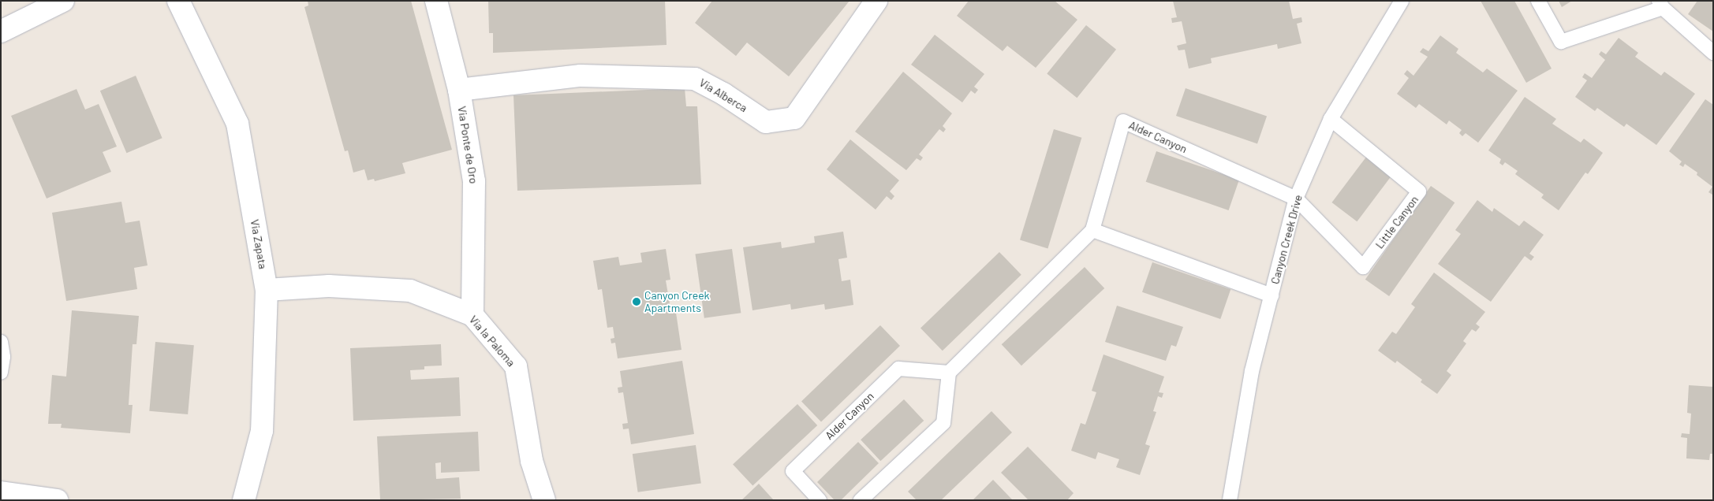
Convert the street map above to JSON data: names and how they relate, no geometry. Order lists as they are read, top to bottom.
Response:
{
  "streets": {
    "street": [
      "Via Alberca",
      "Via Ponte de Oro",
      "Via Zapata",
      "Via la Paloma"
    ],
    "lane": ["Alder Canyon", "Little Canyon", "Canyon Creek Drive"]
  },
  "crossings": [
    ["Via Alberca", "Via Ponte de Oro"],
    ["Alder Canyon", "Little Canyon"],
    ["Alder Canyon", "Canyon Creek Drive"],
    ["Via Ponte de Oro", "Via la Paloma"],
    ["Little Canyon", "Canyon Creek Drive"],
    ["Via Zapata", "Via la Paloma"]
  ],
  "places": ["Canyon Creek Apartments"]
}
